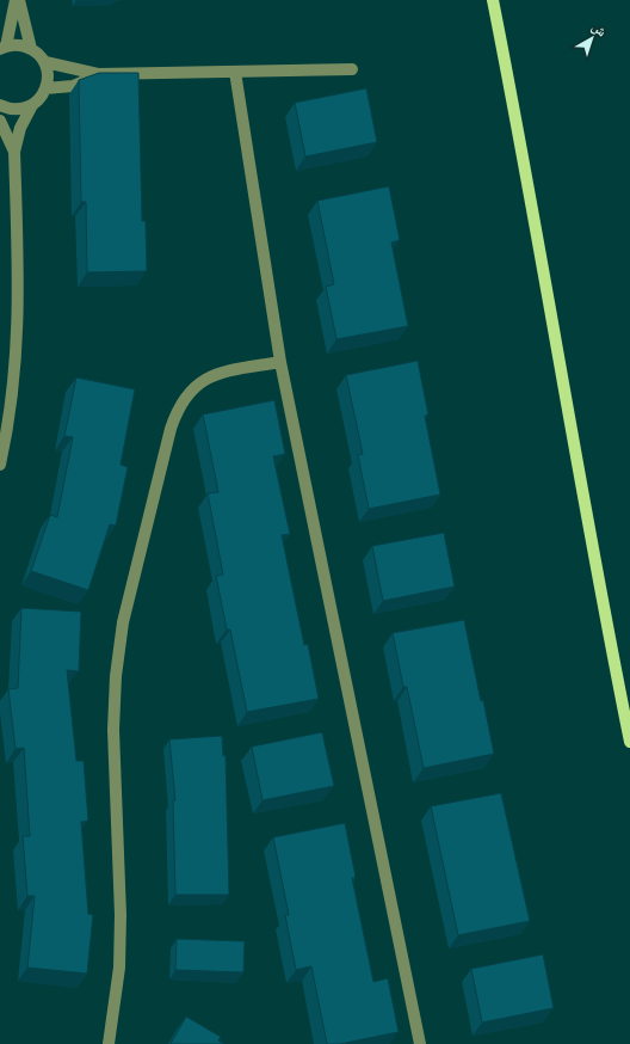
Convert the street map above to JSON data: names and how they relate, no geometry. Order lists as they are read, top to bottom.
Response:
{
  "north": "top right"
}
